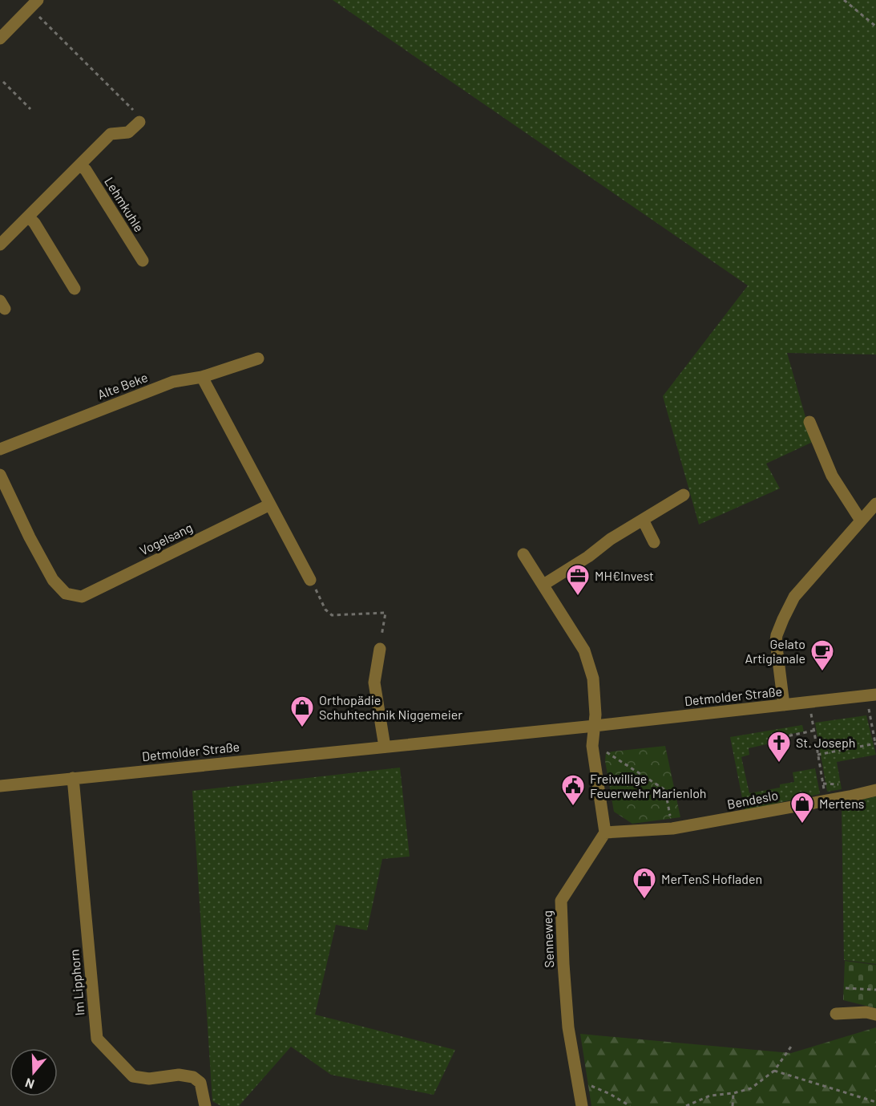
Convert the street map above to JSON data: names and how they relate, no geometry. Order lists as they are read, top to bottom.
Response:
{
  "streets": {
    "street": [
      "Lehmkuhle",
      "Alte Beke",
      "Vogelsang",
      "Detmolder Straße",
      "Bendeslo",
      "Senneweg",
      "Im Lipphorn"
    ]
  },
  "crossings": [
    ["Detmolder Straße", "Im Lipphorn"],
    ["Bendeslo", "Senneweg"]
  ],
  "places": {
    "office": ["MH€Invest"],
    "cafe": ["Gelato Artigianale"],
    "shop": ["Orthopädie Schuhtechnik Niggemeier", "Mertens", "MerTenS Hofladen"],
    "church": ["St. Joseph"],
    "public building": ["Freiwillige Feuerwehr Marienloh"]
  },
  "north": "bottom"
}
